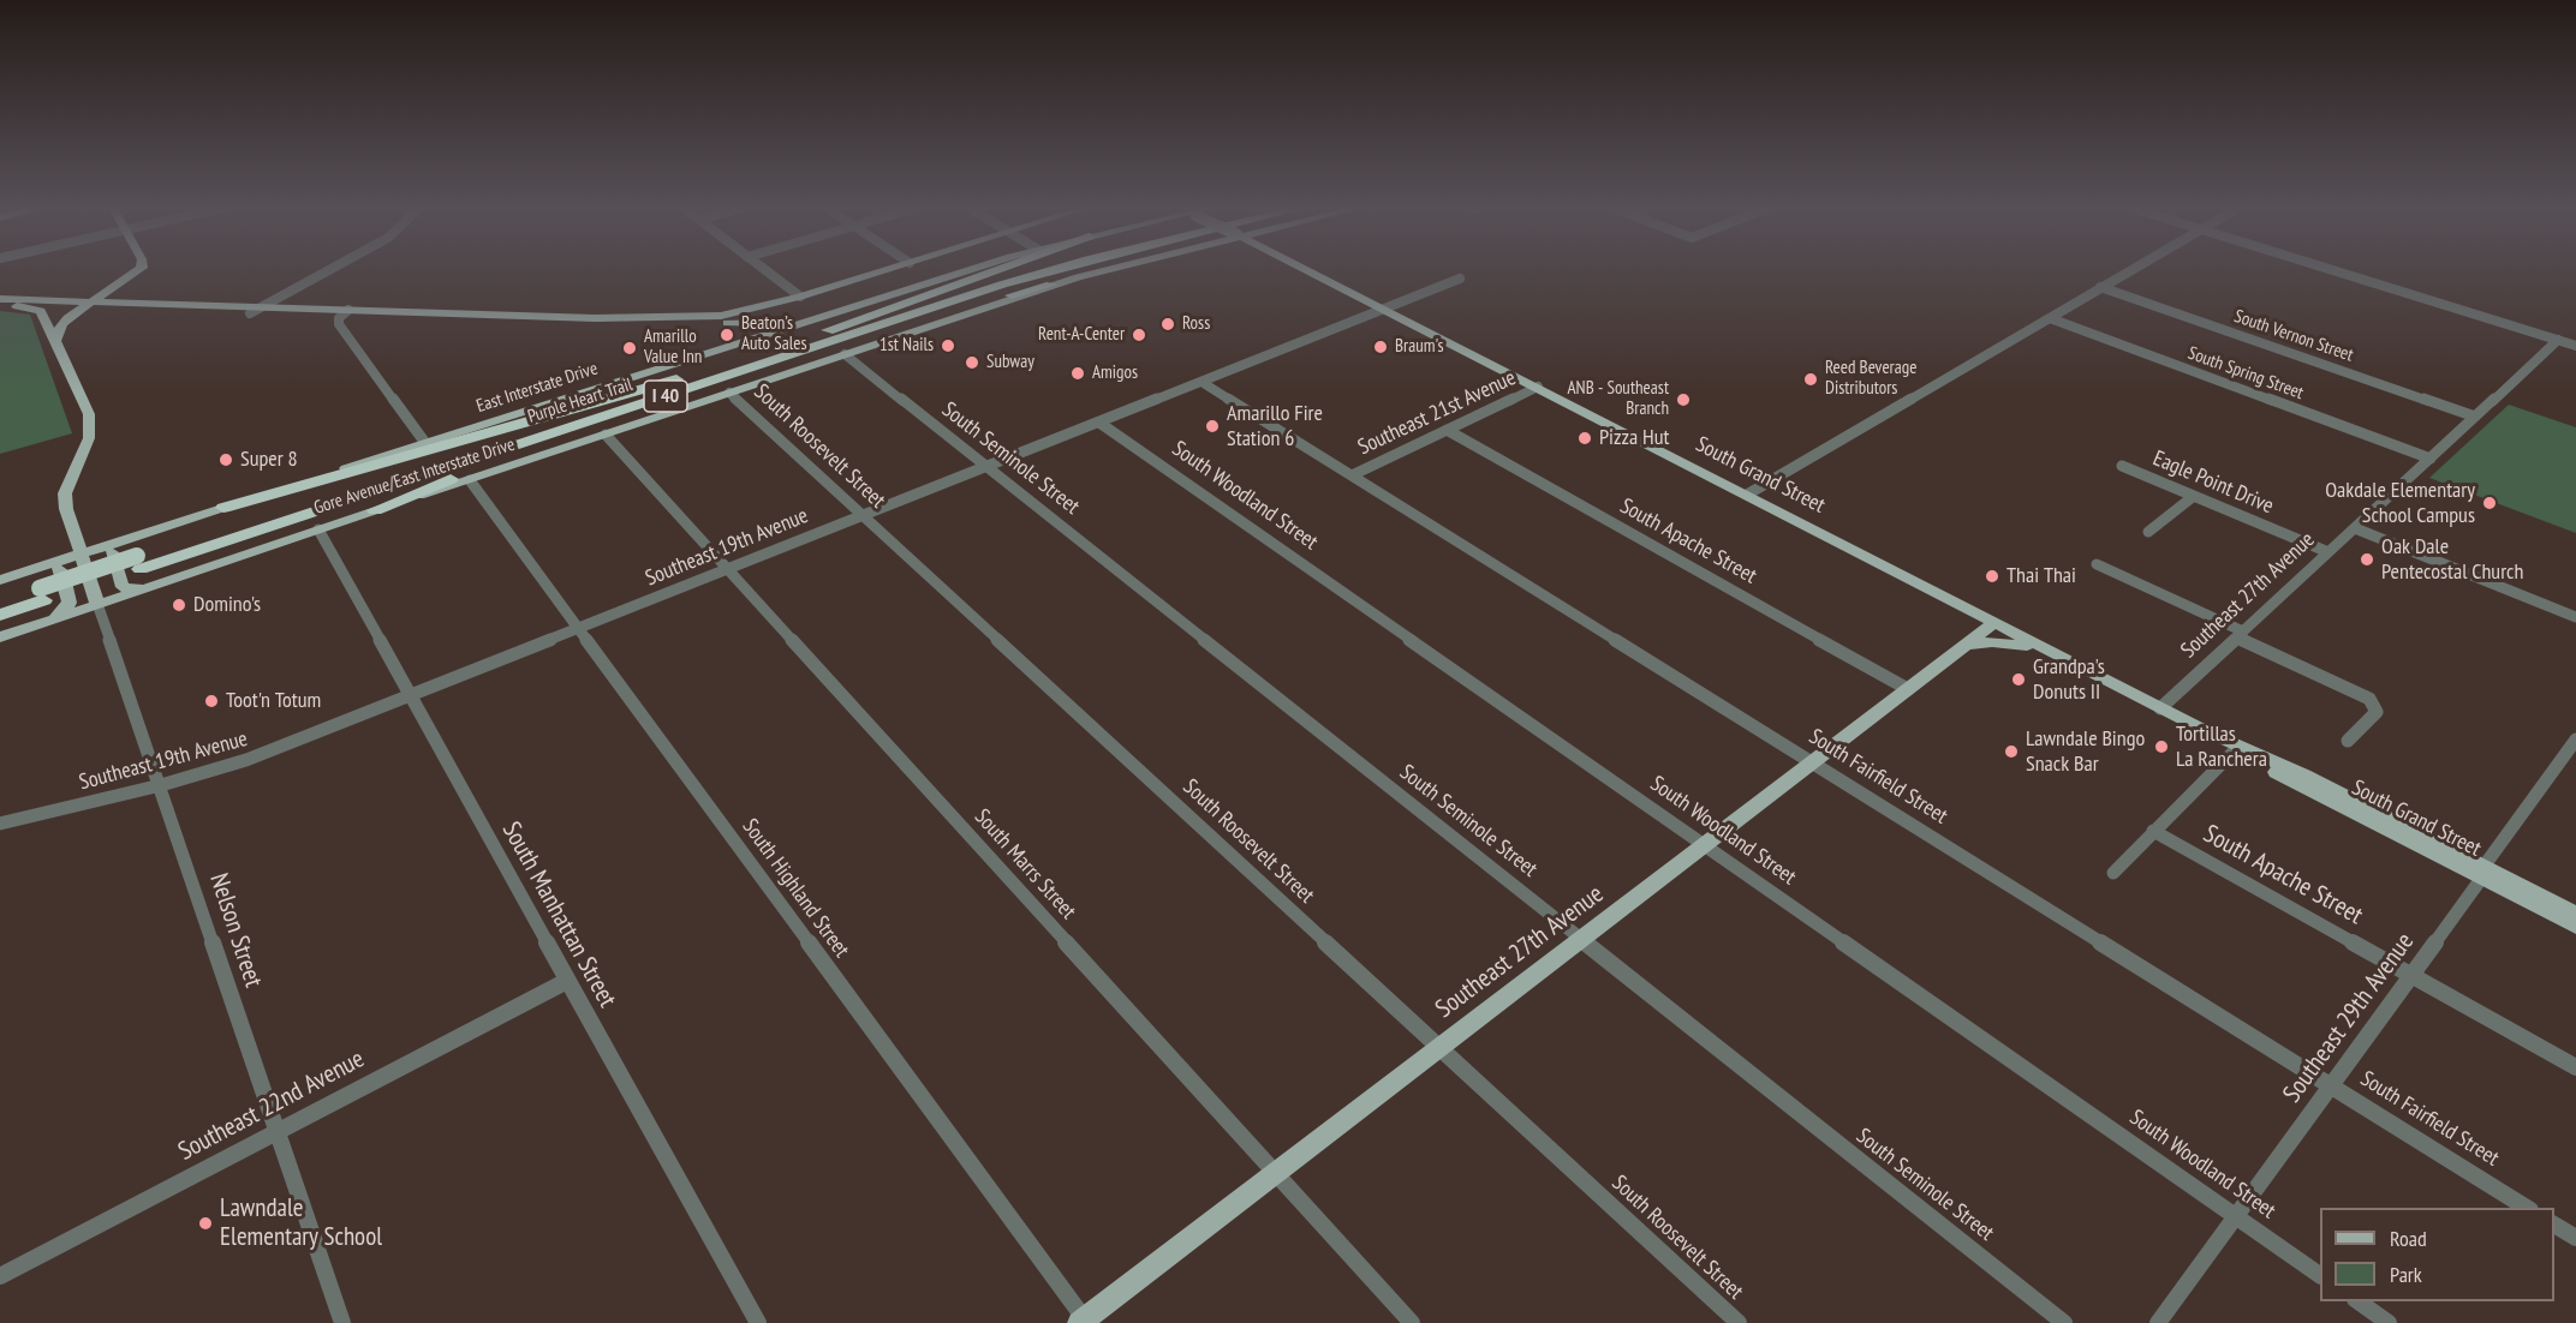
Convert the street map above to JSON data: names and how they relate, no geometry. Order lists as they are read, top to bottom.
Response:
{
  "streets": {
    "highway": ["I 40", "Purple Heart Trail"],
    "main road": [
      "East Interstate Drive",
      "South Grand Street",
      "Gore Avenue/East Interstate Drive",
      "Southeast 27th Avenue",
      "Nelson Street"
    ],
    "street": [
      "South Vernon Street",
      "South Spring Street",
      "Southeast 21st Avenue",
      "South Roosevelt Street",
      "South Seminole Street",
      "Eagle Point Drive",
      "South Woodland Street",
      "South Apache Street",
      "Southeast 19th Avenue",
      "South Fairfield Street",
      "South Marrs Street",
      "South Highland Street",
      "South Manhattan Street",
      "Southeast 29th Avenue",
      "Southeast 22nd Avenue"
    ]
  },
  "crossings": [
    ["South Vernon Street", "Southeast 27th Avenue"],
    ["South Spring Street", "Southeast 27th Avenue"],
    ["East Interstate Drive", "Nelson Street"],
    ["Purple Heart Trail", "South Seminole Street"],
    ["Purple Heart Trail", "Gore Avenue/East Interstate Drive"],
    ["Southeast 21st Avenue", "South Grand Street"],
    ["Southeast 21st Avenue", "South Apache Street"],
    ["Southeast 21st Avenue", "South Fairfield Street"],
    ["South Roosevelt Street", "Gore Avenue/East Interstate Drive"],
    ["South Roosevelt Street", "Southeast 19th Avenue"],
    ["South Roosevelt Street", "Southeast 27th Avenue"],
    ["South Seminole Street", "Gore Avenue/East Interstate Drive"],
    ["South Seminole Street", "Southeast 19th Avenue"],
    ["South Seminole Street", "Southeast 27th Avenue"],
    ["South Grand Street", "Southeast 19th Avenue"],
    ["South Grand Street", "Southeast 27th Avenue"],
    ["South Grand Street", "Southeast 29th Avenue"],
    ["Gore Avenue/East Interstate Drive", "South Marrs Street"],
    ["Gore Avenue/East Interstate Drive", "South Highland Street"],
    ["Gore Avenue/East Interstate Drive", "South Manhattan Street"],
    ["Gore Avenue/East Interstate Drive", "Nelson Street"],
    ["Eagle Point Drive", "Southeast 27th Avenue"],
    ["South Woodland Street", "Southeast 19th Avenue"],
    ["South Woodland Street", "Southeast 27th Avenue"],
    ["South Woodland Street", "Southeast 29th Avenue"],
    ["South Apache Street", "Southeast 27th Avenue"],
    ["South Apache Street", "Southeast 29th Avenue"],
    ["Southeast 19th Avenue", "South Fairfield Street"],
    ["Southeast 19th Avenue", "South Marrs Street"],
    ["Southeast 19th Avenue", "South Highland Street"],
    ["Southeast 19th Avenue", "South Manhattan Street"],
    ["Southeast 19th Avenue", "Nelson Street"],
    ["Southeast 27th Avenue", "South Fairfield Street"],
    ["Southeast 27th Avenue", "South Marrs Street"],
    ["Southeast 27th Avenue", "South Highland Street"],
    ["South Fairfield Street", "Southeast 29th Avenue"],
    ["South Manhattan Street", "Southeast 22nd Avenue"],
    ["Nelson Street", "Southeast 22nd Avenue"]
  ],
  "places": [
    "Ross",
    "Beaton’s Auto Sales",
    "Rent-A-Center",
    "1st Nails",
    "Braum's",
    "Amarillo Value Inn",
    "Subway",
    "Amigos",
    "Reed Beverage Distributors",
    "ANB - Southeast Branch",
    "Amarillo Fire Station 6",
    "Pizza Hut",
    "Super 8",
    "Oakdale Elementary School Campus",
    "Oak Dale Pentecostal Church",
    "Thai Thai",
    "Domino's",
    "Grandpa's Donuts II",
    "Toot'n Totum",
    "Tortillas La Ranchera",
    "Lawndale Bingo Snack Bar",
    "Lawndale Elementary School"
  ],
  "legend": ["Road", "Park"]
}
